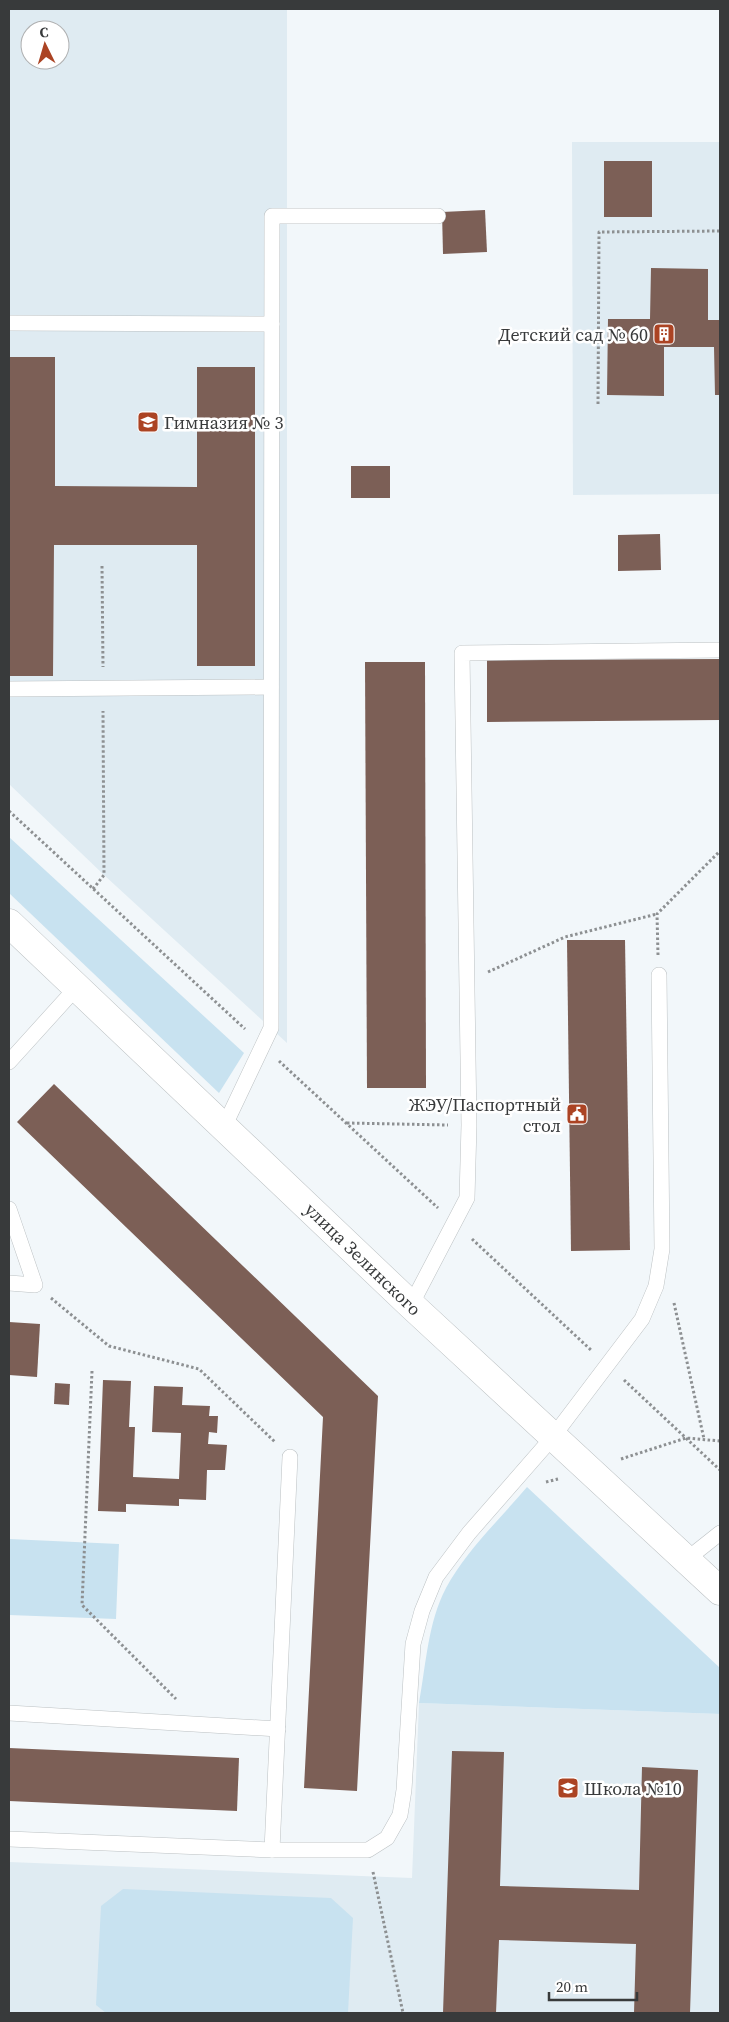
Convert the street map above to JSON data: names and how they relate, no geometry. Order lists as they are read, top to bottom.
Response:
{
  "streets": {
    "street": ["улица Зелинского"]
  },
  "places": {
    "building": ["Детский сад № 60"],
    "school or university": ["Гимназия № 3", "Школа №10"],
    "public building": ["ЖЭУ/Паспортный стол"]
  },
  "scale_bar": "20 m",
  "north": "top"
}
